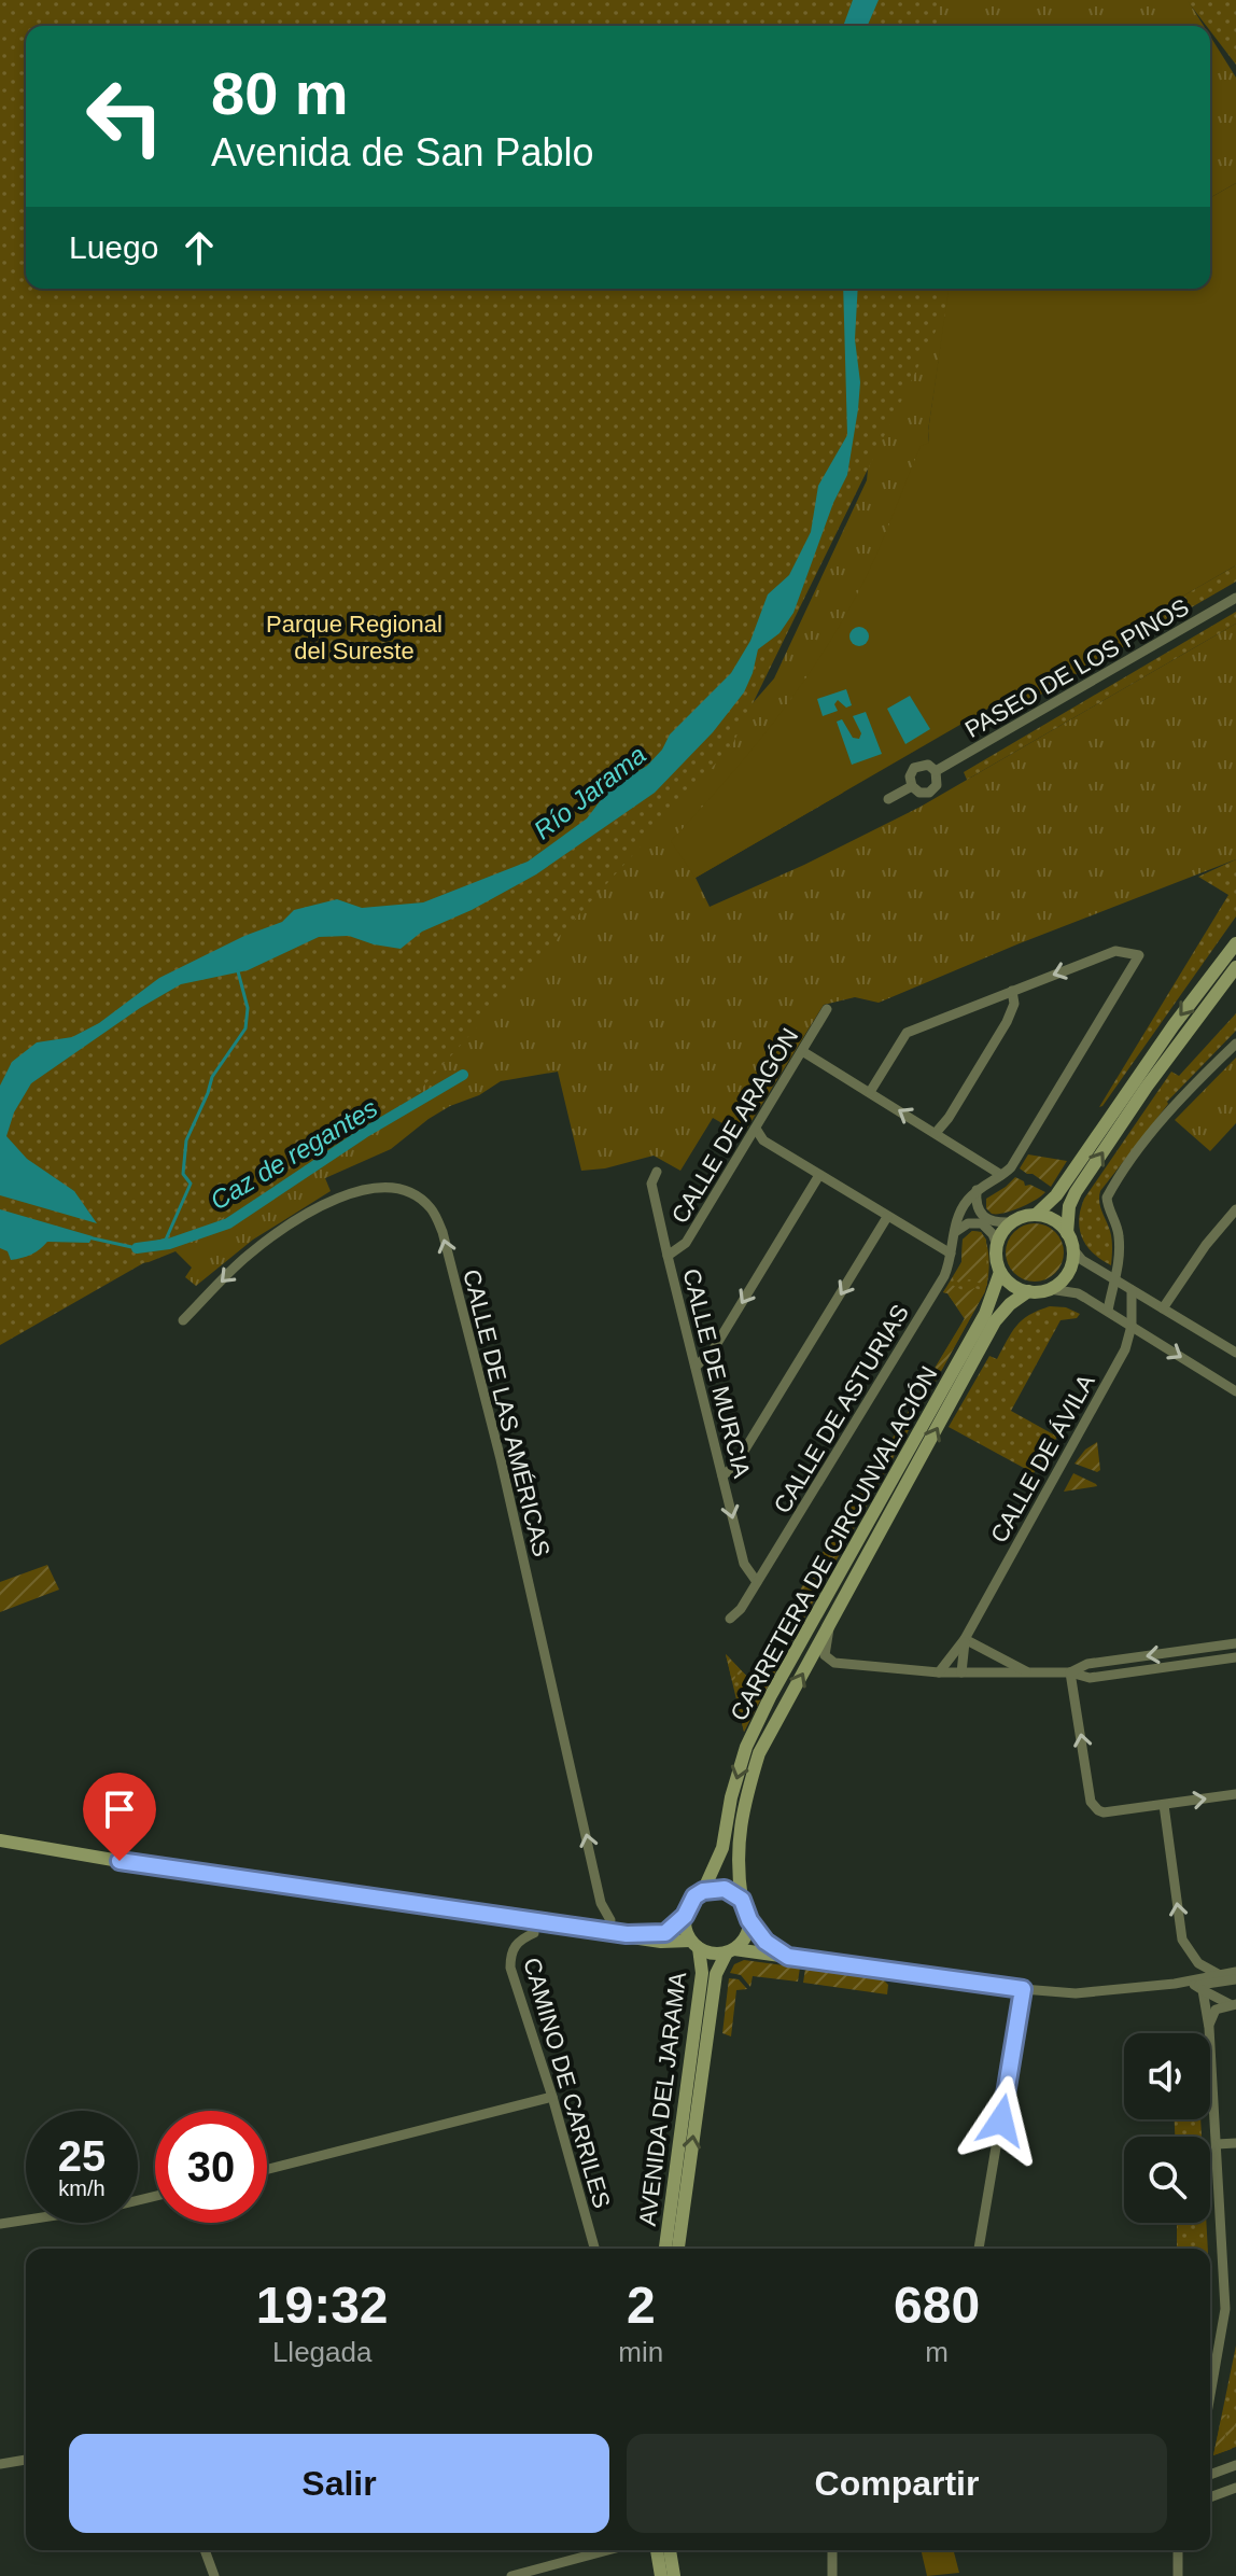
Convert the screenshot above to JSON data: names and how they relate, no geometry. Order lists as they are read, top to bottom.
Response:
{
  "streets": {
    "main road": ["CARRETERA DE CIRCUNVALACIÓN", "AVENIDA DEL JARAMA"],
    "street": [
      "PASEO DE LOS PINOS",
      "CALLE DE ARAGÓN",
      "CALLE DE MURCIA",
      "CALLE DE ASTURIAS",
      "CALLE DE LAS AMÉRICAS",
      "CALLE DE ÁVILA",
      "CAMINO DE CARRILES"
    ]
  },
  "crossings": [
    ["CALLE DE ARAGÓN", "CALLE DE MURCIA"],
    ["CALLE DE MURCIA", "CALLE DE ASTURIAS"],
    ["CARRETERA DE CIRCUNVALACIÓN", "AVENIDA DEL JARAMA"]
  ],
  "water": ["Río Jarama", "Caz de regantes"],
  "parks": ["Parque Regional del Sureste"],
  "page": {
    "turn": ["80 m", "Avenida de San Pablo"],
    "then": "Luego",
    "speed": "25 km/h",
    "limit": "30",
    "eta": [
      "19:32",
      "Llegada",
      "2",
      "min",
      "680",
      "m"
    ],
    "buttons": ["Salir", "Compartir"]
  }
}
